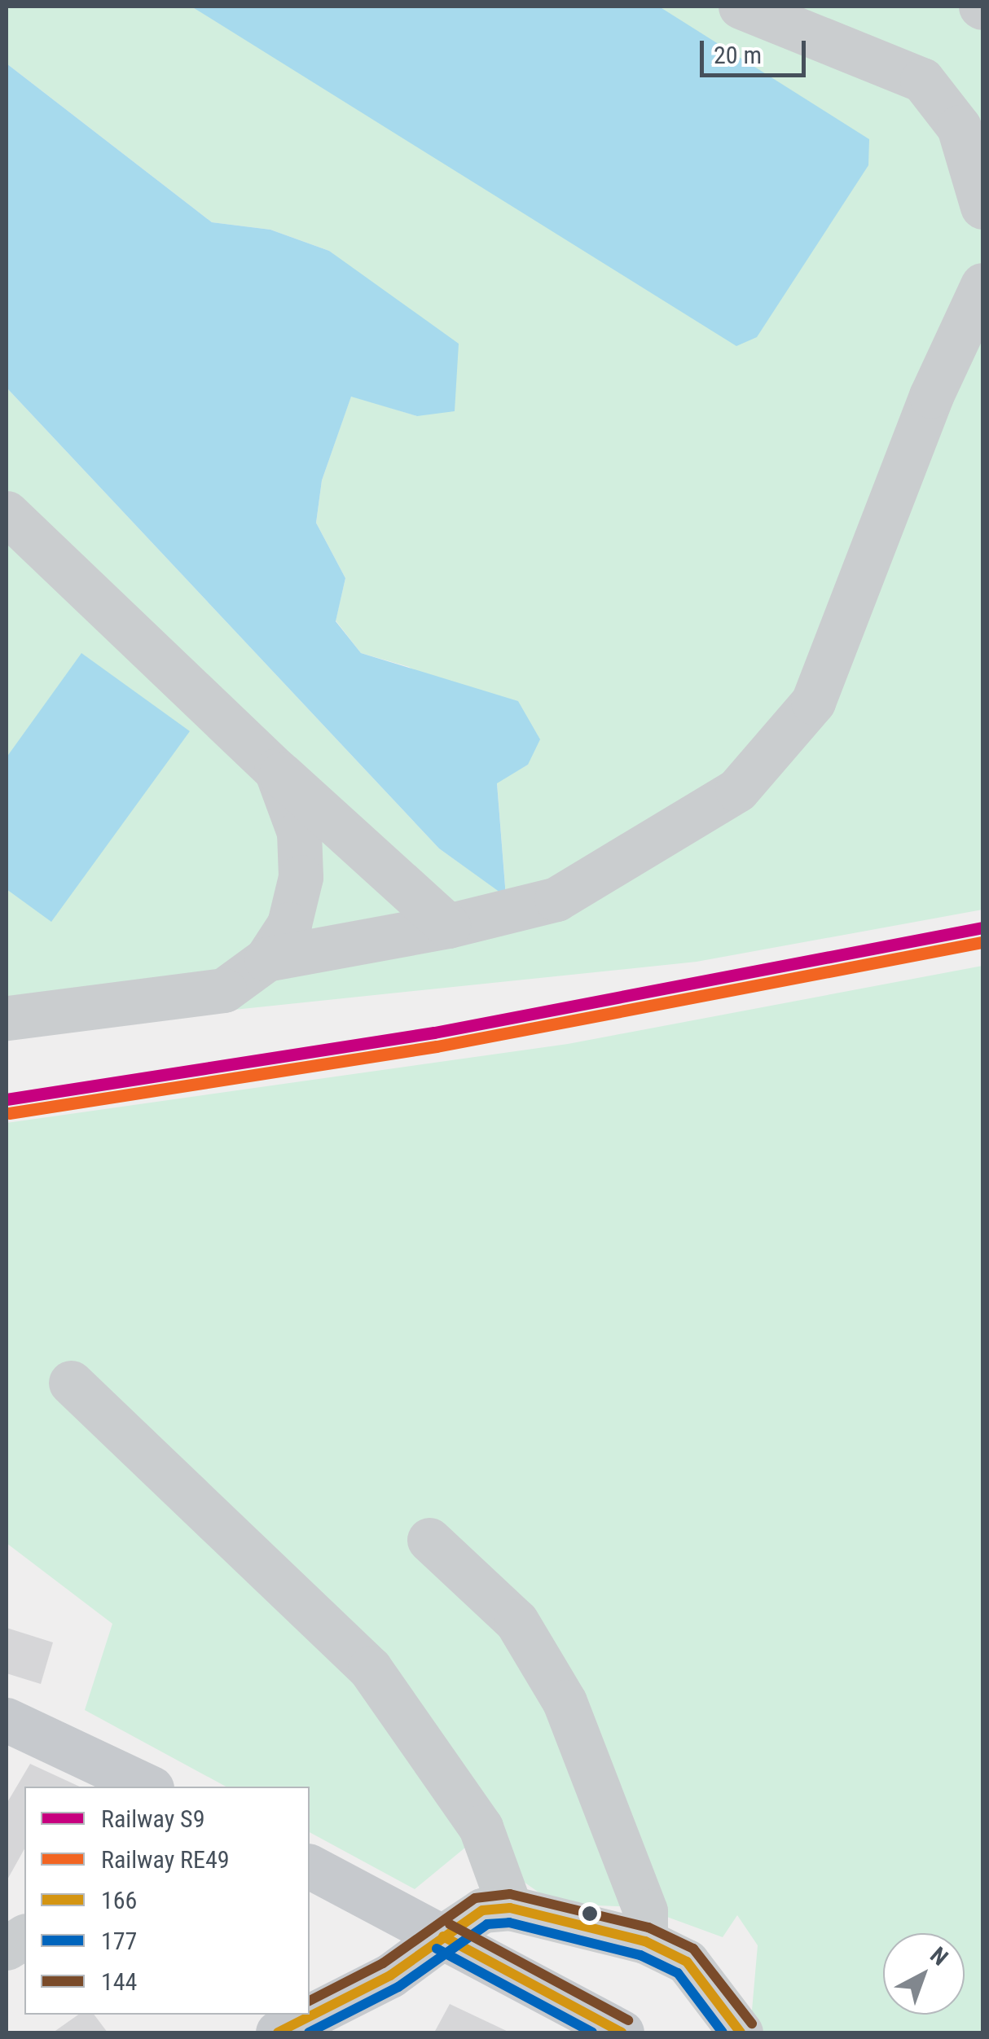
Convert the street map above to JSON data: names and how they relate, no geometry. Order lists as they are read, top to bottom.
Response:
{
  "lines": [
    "rail line S9",
    "rail line RE49",
    "transit line 144",
    "transit line 166",
    "transit line 177"
  ],
  "legend": [
    "Railway S9",
    "Railway RE49",
    "166",
    "177",
    "144"
  ],
  "scale_bar": "20 m",
  "north": "top right"
}
